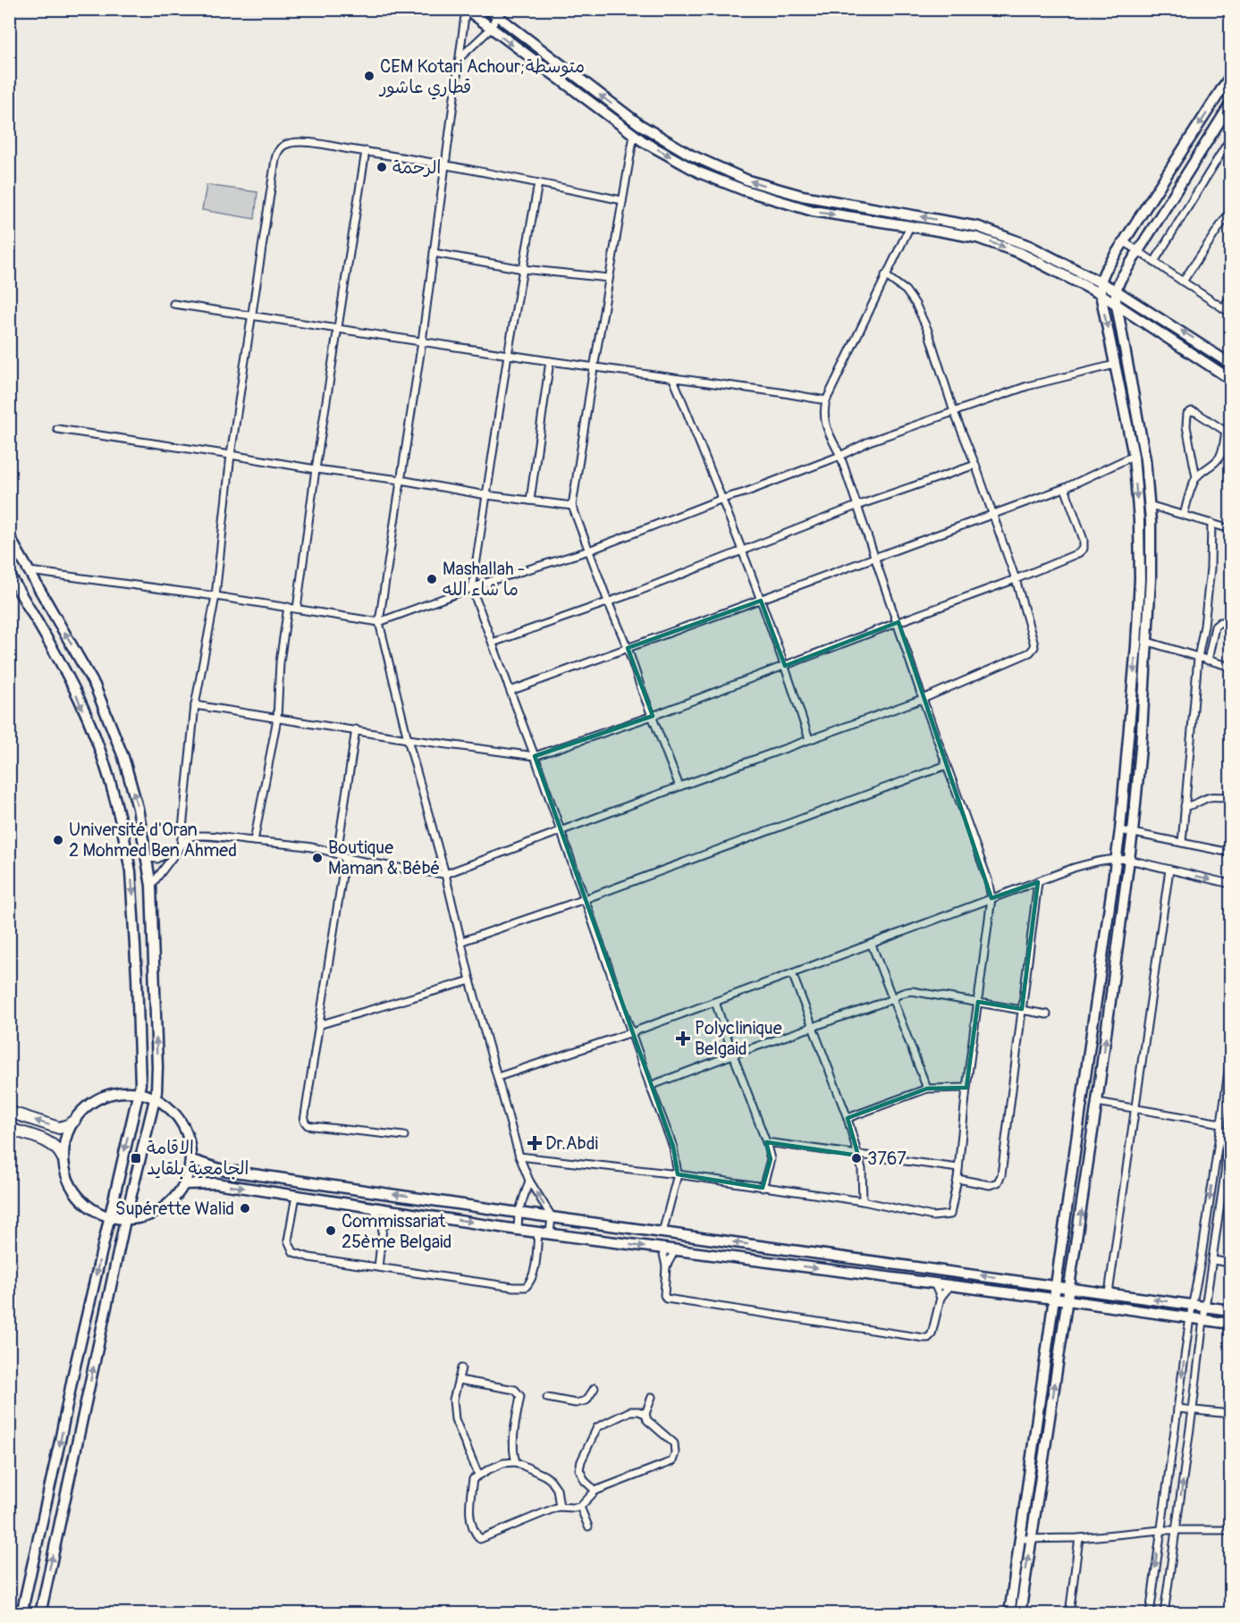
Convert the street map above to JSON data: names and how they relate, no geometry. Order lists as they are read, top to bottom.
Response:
{
  "places": {
    "other": [
      "CEM Kotari Achour;متوسطة قطاري عاشور",
      "الرحمة",
      "Mashallah - ما شاء الله",
      "Université d'Oran 2 Mohmed Ben Ahmed",
      "Boutique Maman & Bébé",
      "3767",
      "Supérette Walid",
      "Commissariat 25ème Belgaid"
    ],
    "health": ["Polyclinique Belgaid", "Dr.Abdi"],
    "transit": ["الاقامة الجامعية بلقايد"]
  }
}
